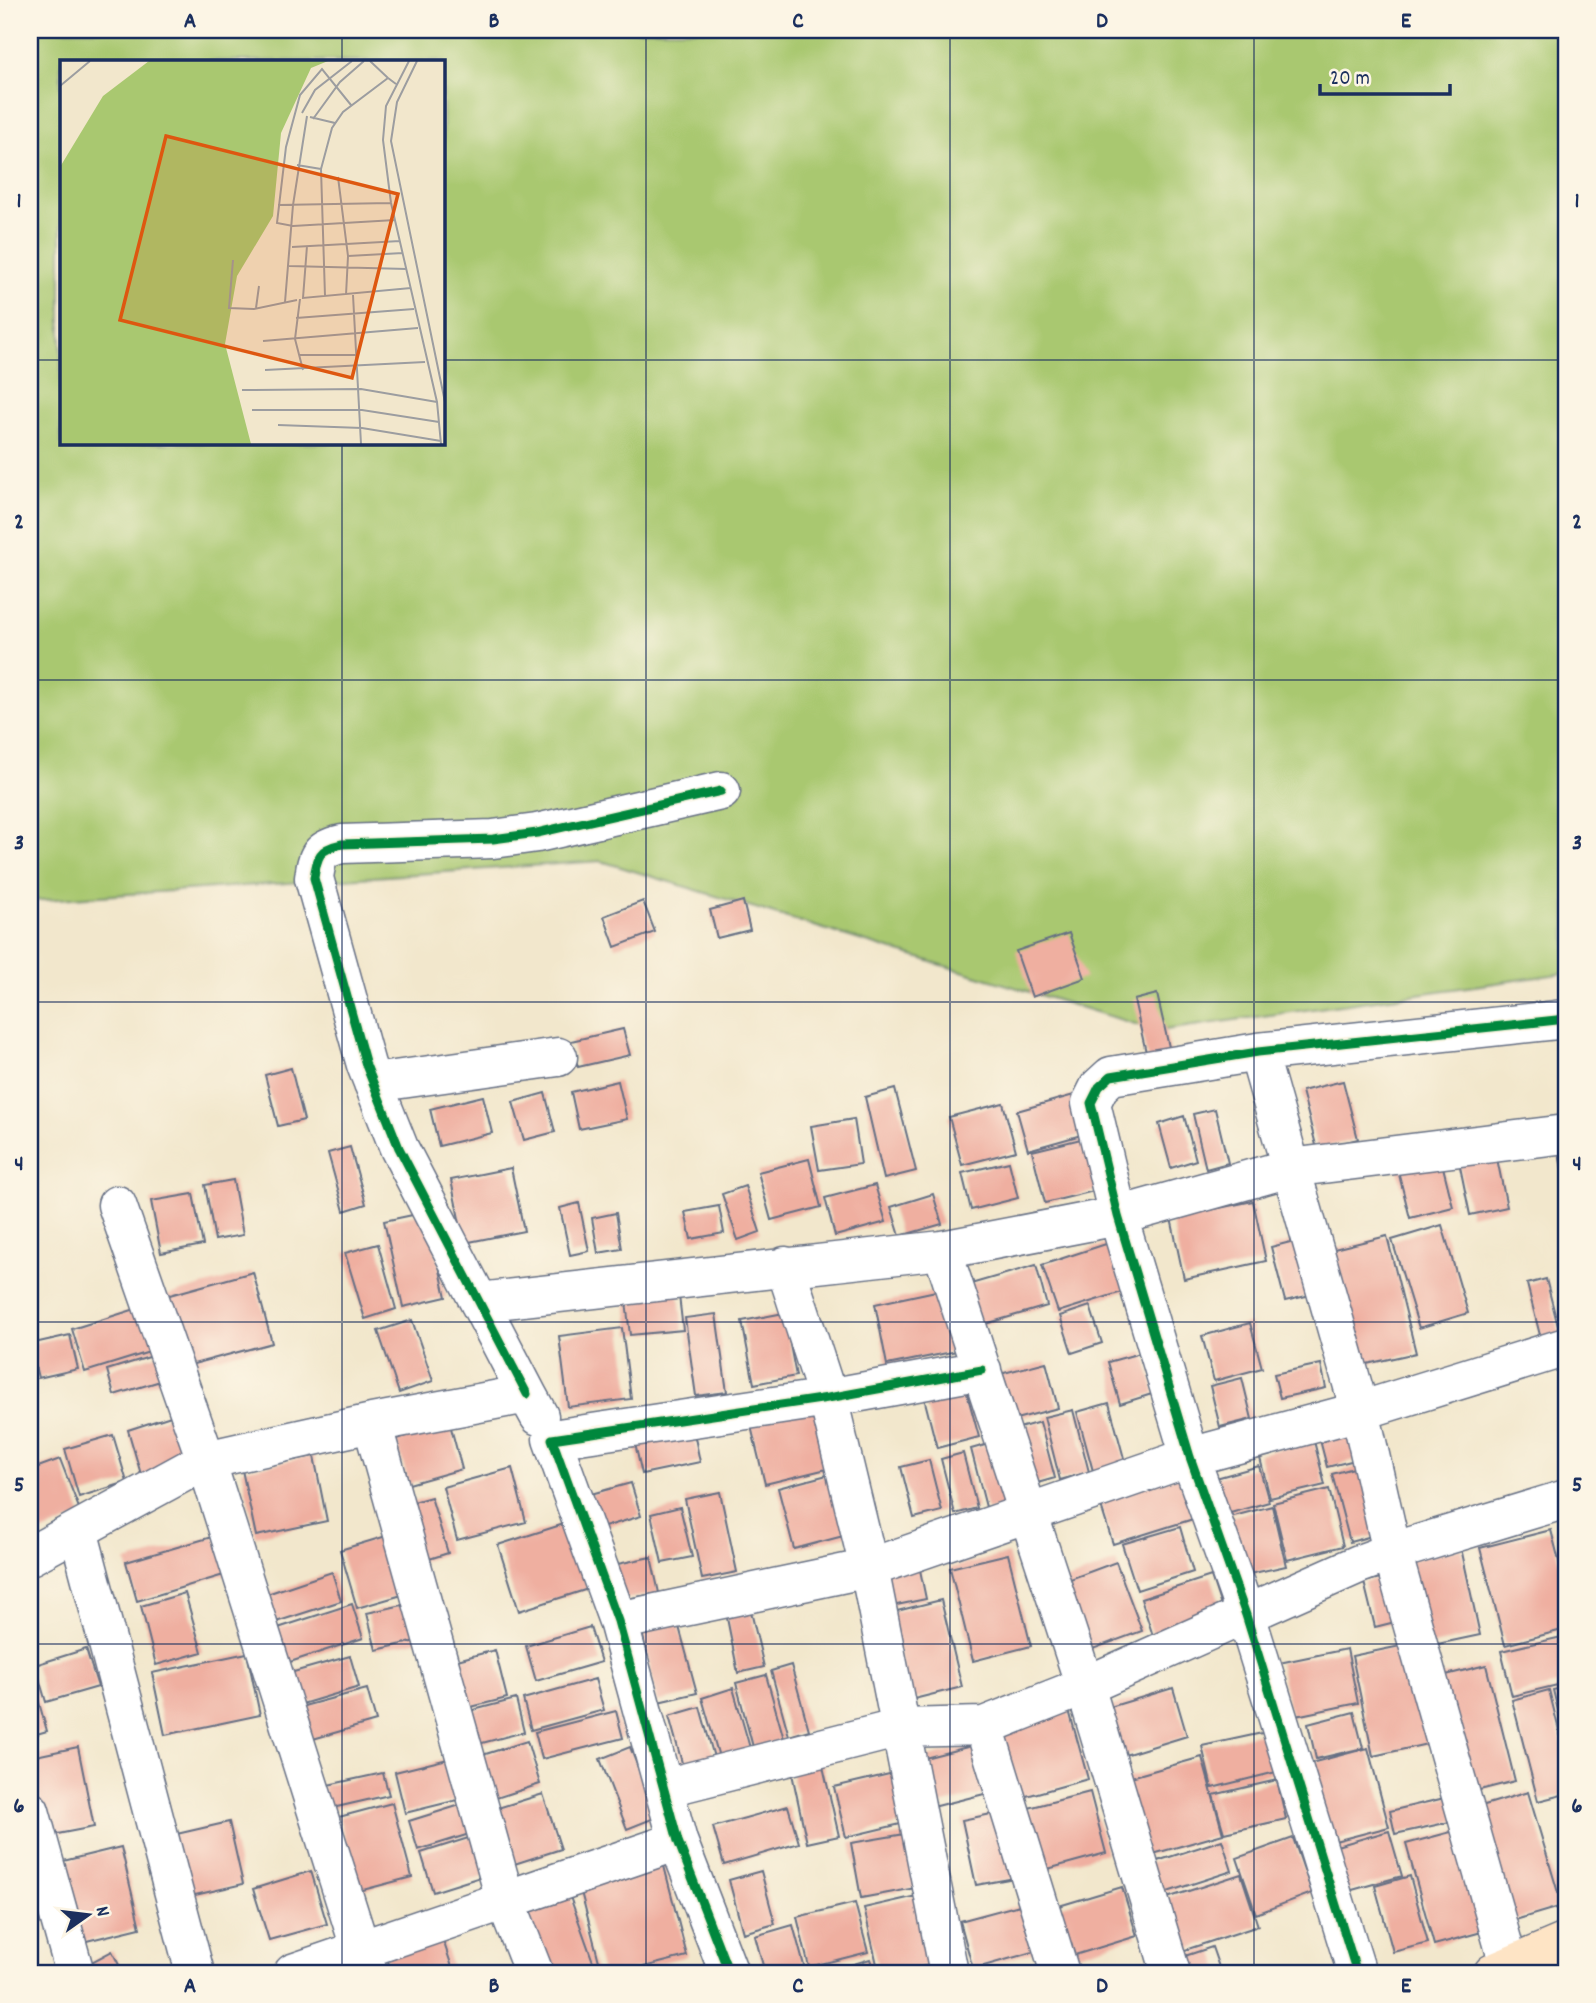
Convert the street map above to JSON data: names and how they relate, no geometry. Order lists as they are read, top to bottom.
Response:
{
  "scale_bar": "20 m",
  "north": "right",
  "grid": {
    "columns": [
      "A",
      "B",
      "C",
      "D",
      "E"
    ],
    "rows": [
      "1",
      "2",
      "3",
      "4",
      "5",
      "6"
    ]
  }
}
